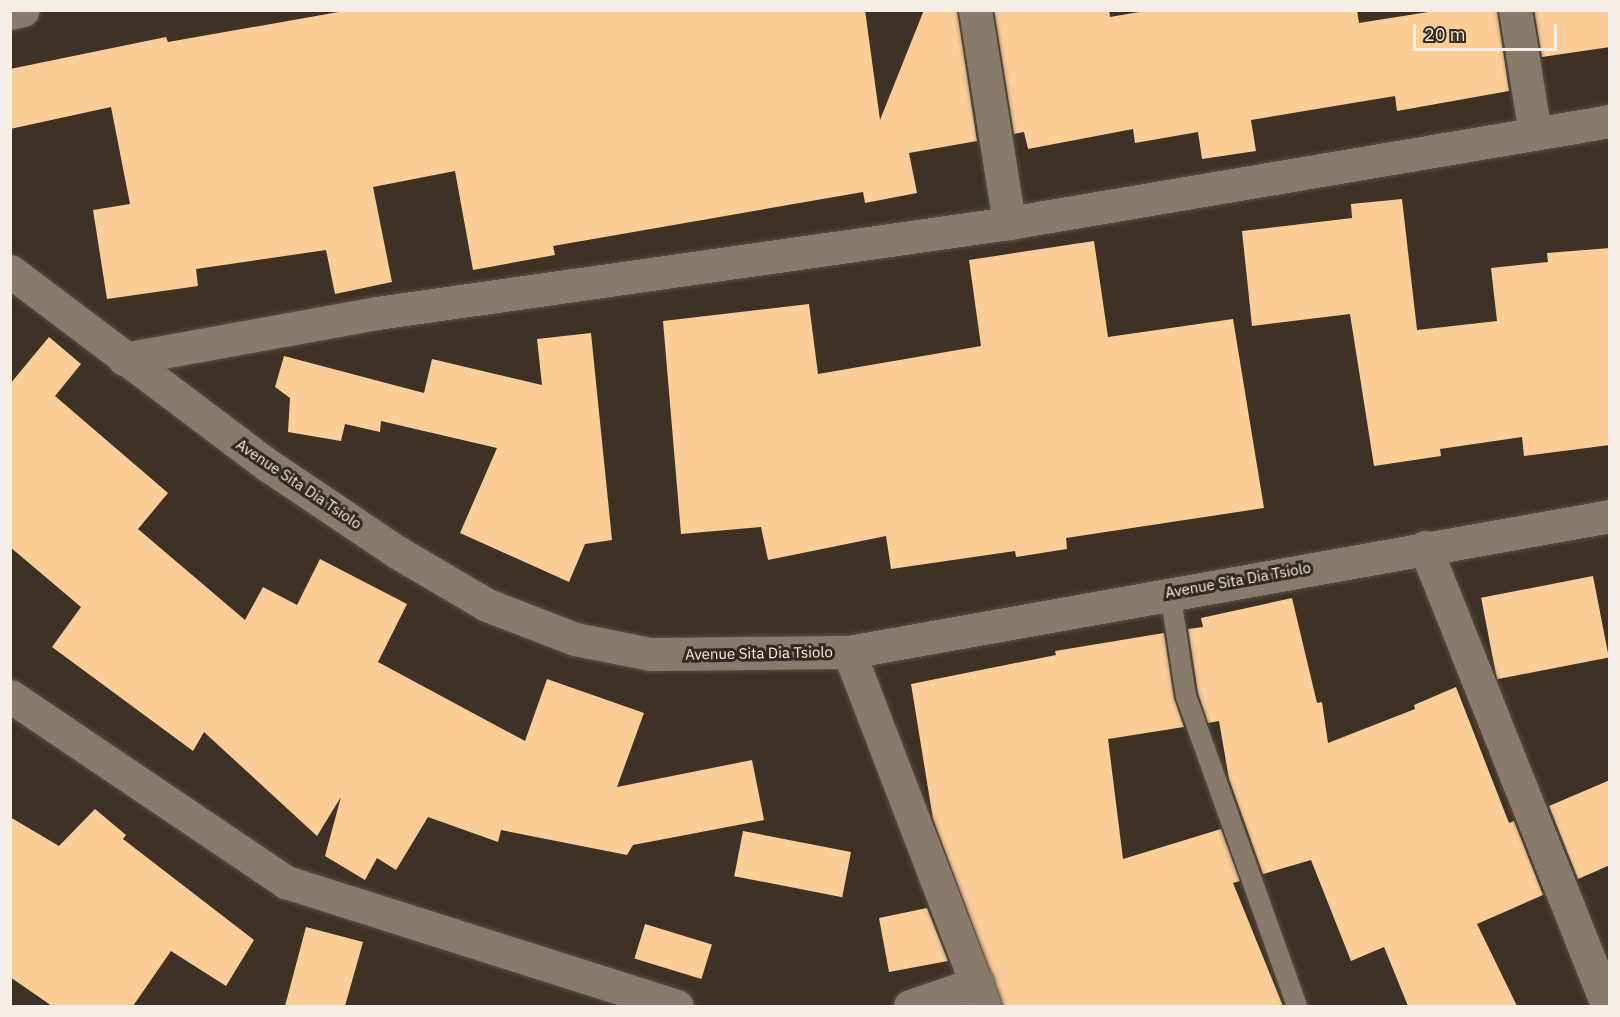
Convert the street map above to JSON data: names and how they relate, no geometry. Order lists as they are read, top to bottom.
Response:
{
  "streets": {
    "street": ["Avenue Sita Dia Tsiolo"]
  },
  "scale_bar": "20 m"
}
